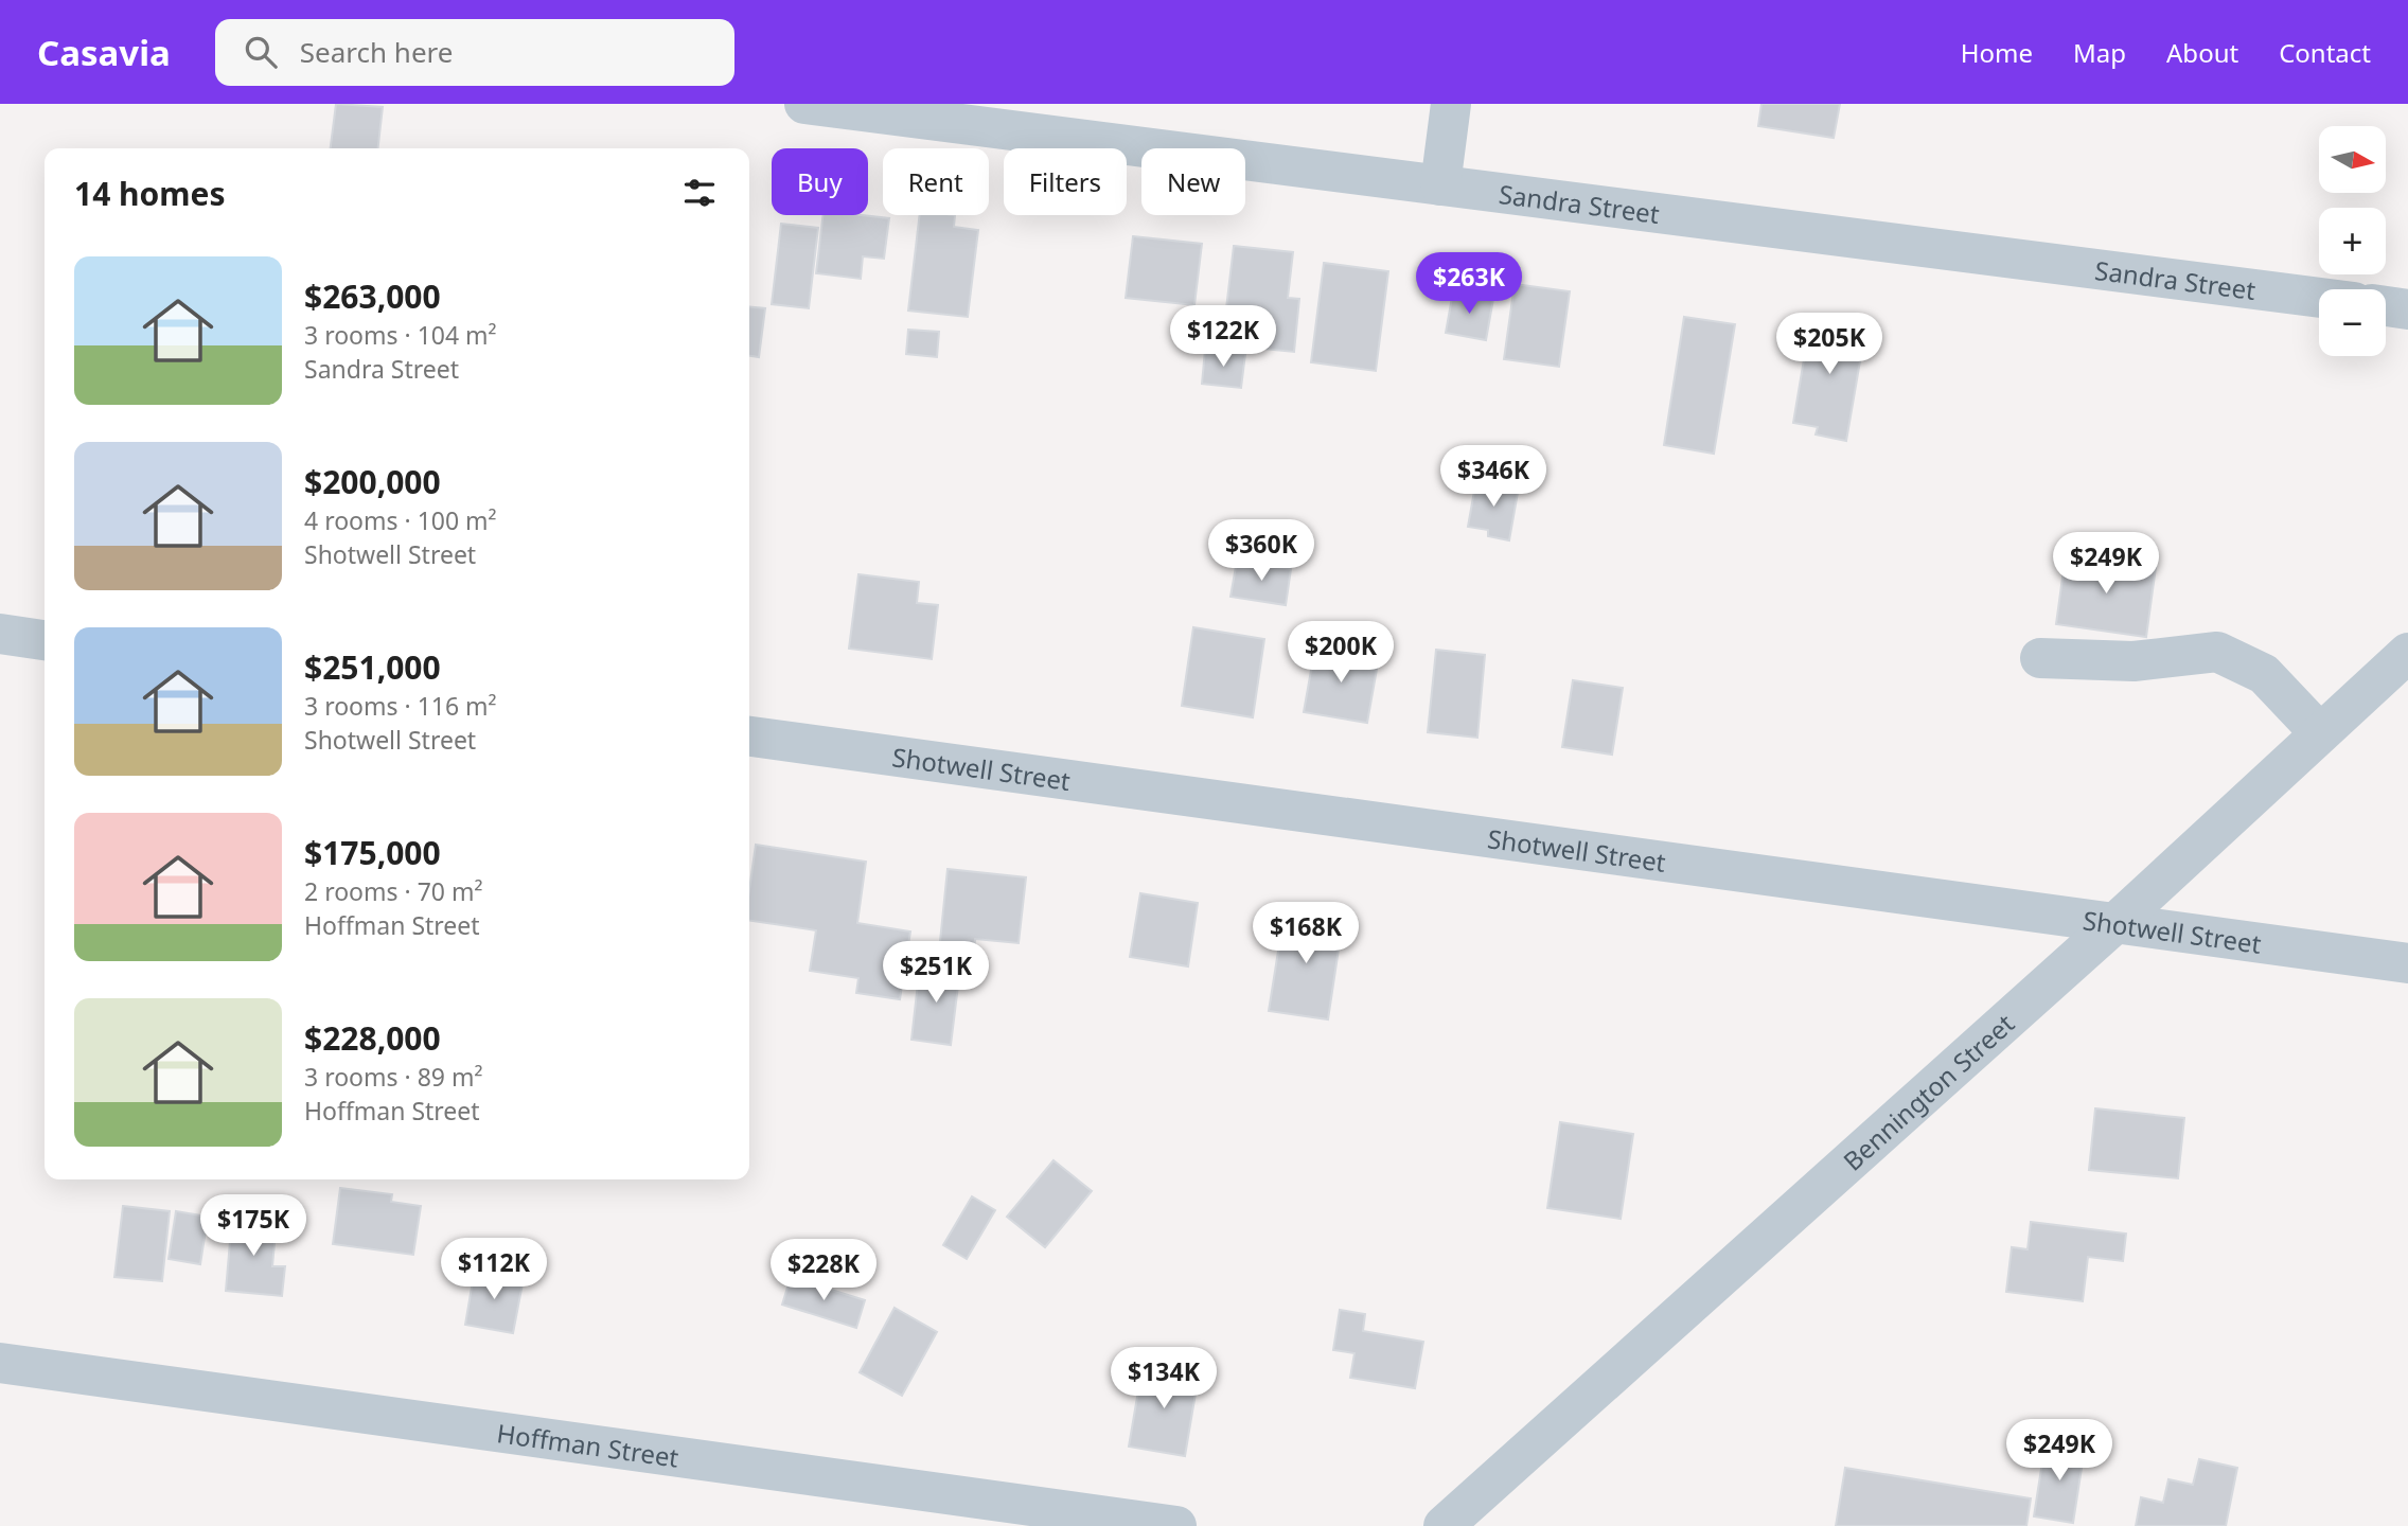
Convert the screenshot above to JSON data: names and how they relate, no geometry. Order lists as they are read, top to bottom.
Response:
{
  "streets": {
    "street": [
      "Sandra Street",
      "Shotwell Street",
      "Bennington Street",
      "Hoffman Street"
    ]
  },
  "crossings": [
    ["Shotwell Street", "Bennington Street"]
  ],
  "north": "right",
  "page": {
    "header": "Casavia",
    "search": "Search here",
    "nav": [
      "Home",
      "Map",
      "About",
      "Contact"
    ],
    "map_buttons": ["+", "−"],
    "chip": [
      "Buy",
      "Rent",
      "Filters",
      "New"
    ],
    "heading": "14 homes",
    "list": [
      {
        "name": "$263,000",
        "note": "3 rooms · 104 m² · Sandra Street"
      },
      {
        "name": "$200,000",
        "note": "4 rooms · 100 m² · Shotwell Street"
      },
      {
        "name": "$251,000",
        "note": "3 rooms · 116 m² · Shotwell Street"
      },
      {
        "name": "$175,000",
        "note": "2 rooms · 70 m² · Hoffman Street"
      },
      {
        "name": "$228,000",
        "note": "3 rooms · 89 m² · Hoffman Street"
      }
    ],
    "price": [
      "$263K",
      "$122K",
      "$205K",
      "$346K",
      "$360K",
      "$249K",
      "$200K",
      "$168K",
      "$251K",
      "$175K",
      "$112K",
      "$228K",
      "$134K",
      "$249K"
    ]
  }
}
